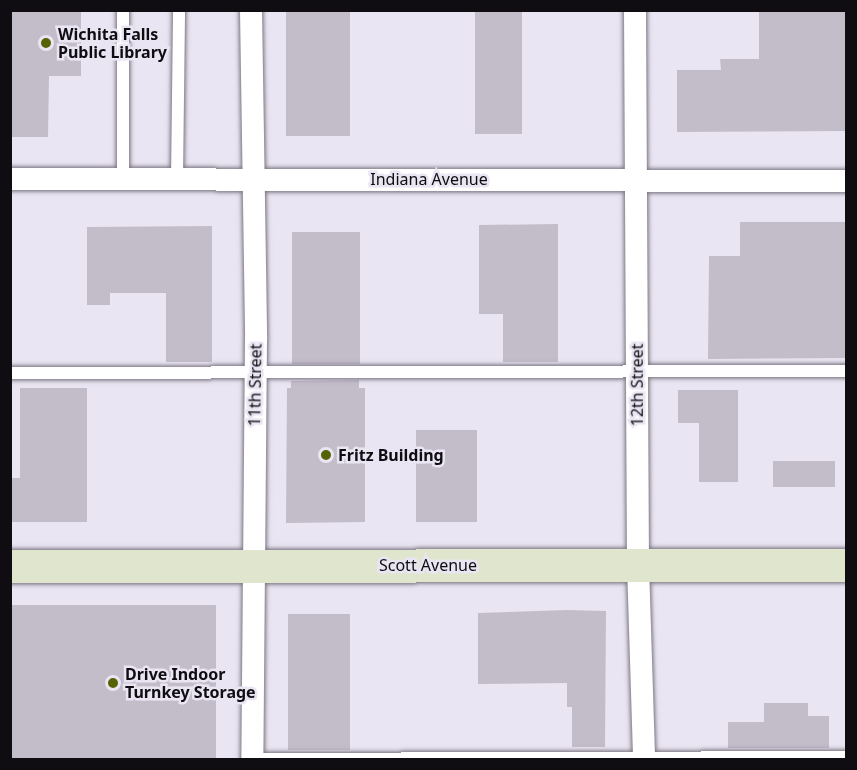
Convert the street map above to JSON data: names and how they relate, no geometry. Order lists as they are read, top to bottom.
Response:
{
  "streets": {
    "main road": ["Scott Avenue"],
    "street": ["Indiana Avenue", "11th Street", "12th Street"]
  },
  "crossings": [
    ["Indiana Avenue", "11th Street"],
    ["Indiana Avenue", "12th Street"],
    ["11th Street", "Scott Avenue"],
    ["12th Street", "Scott Avenue"]
  ],
  "places": ["Wichita Falls Public Library", "Fritz Building", "Drive Indoor Turnkey Storage"]
}
